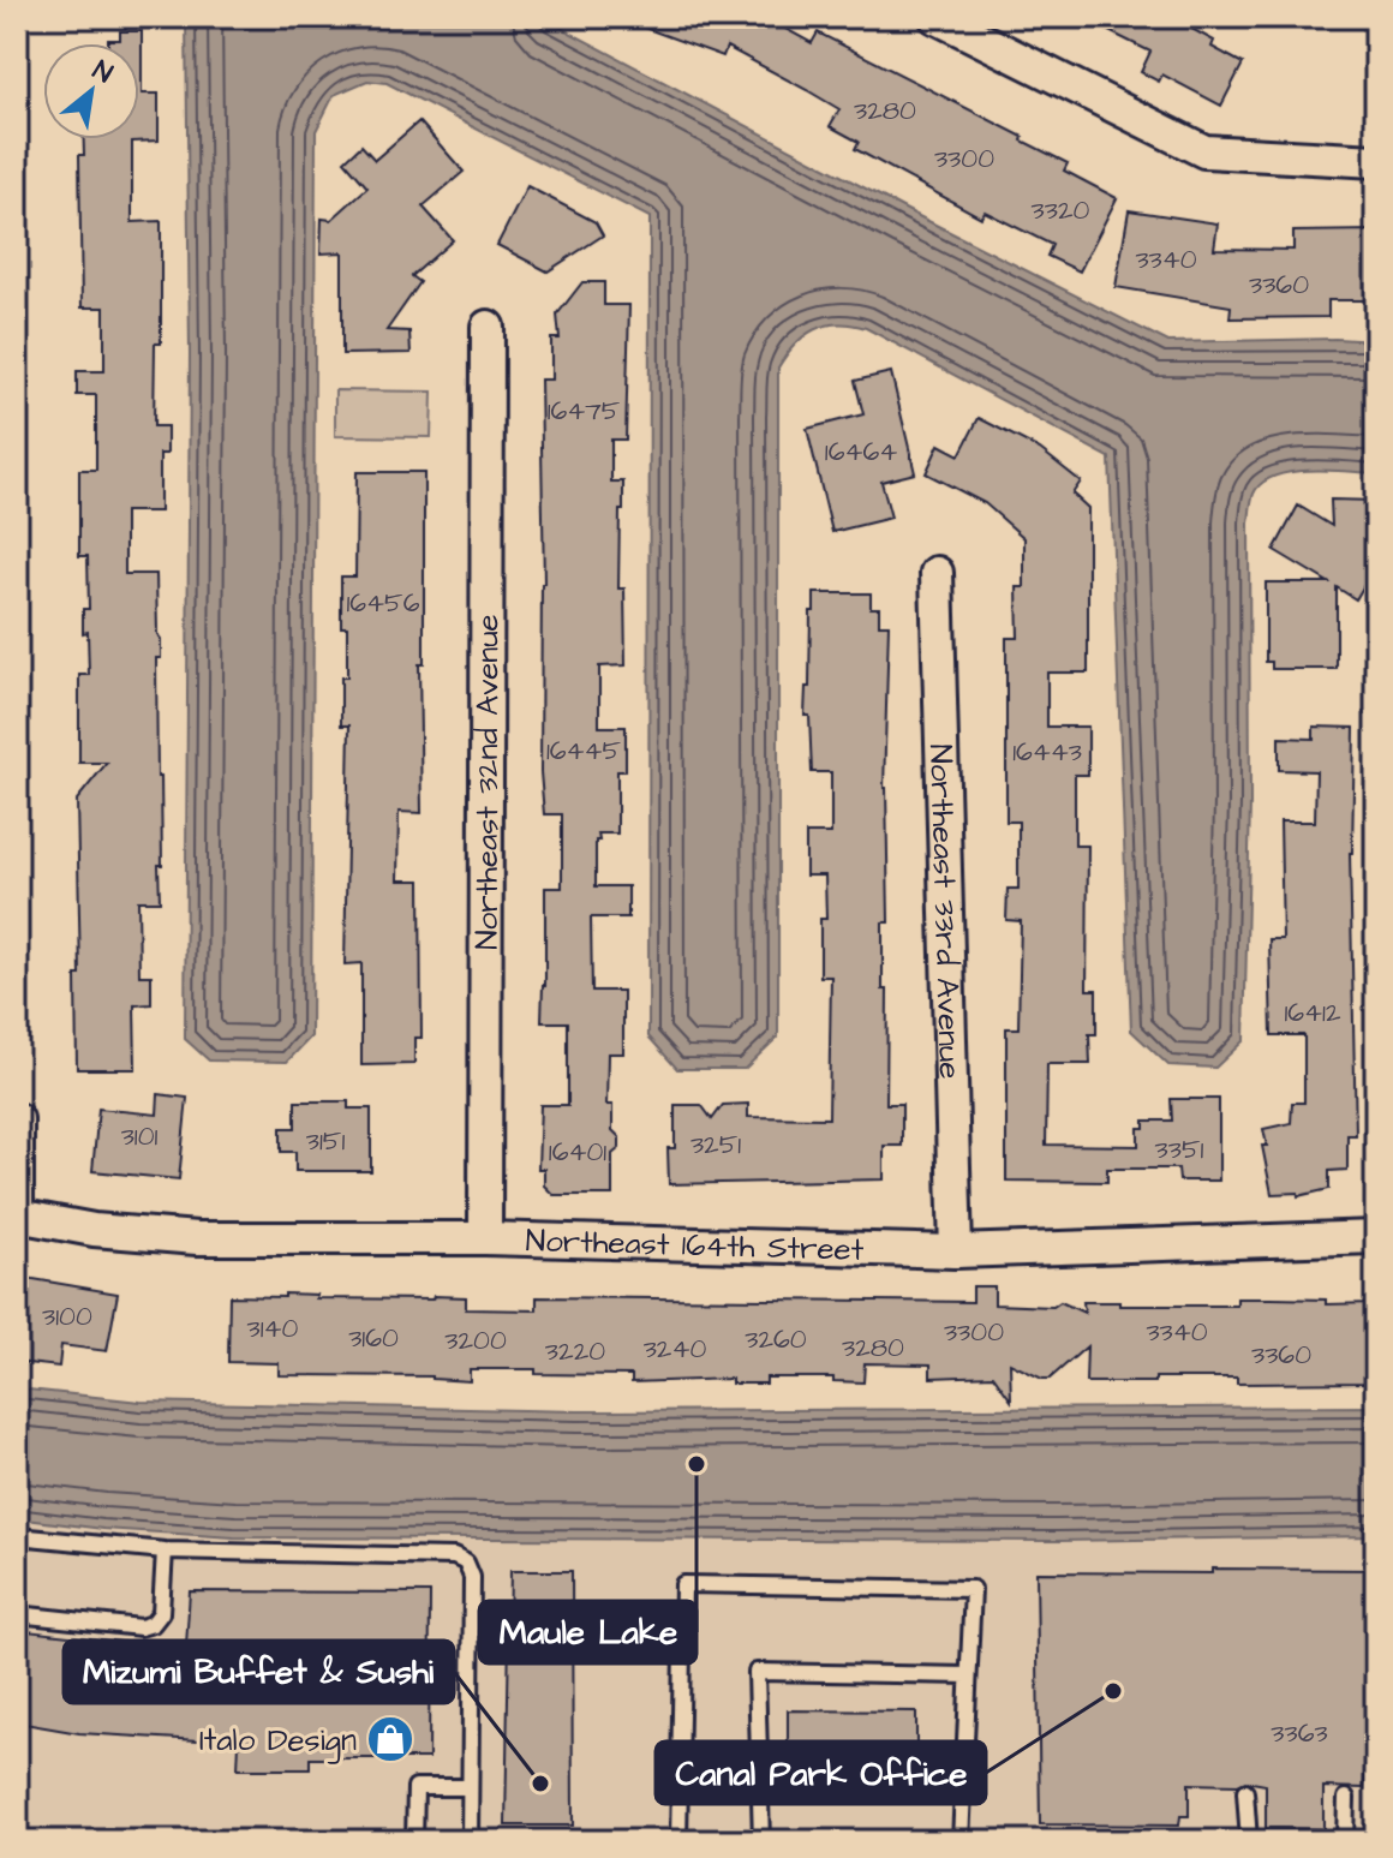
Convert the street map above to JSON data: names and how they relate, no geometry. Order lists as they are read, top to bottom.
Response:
{
  "streets": {
    "street": ["Northeast 32nd Avenue", "Northeast 33rd Avenue", "Northeast 164th Street"]
  },
  "crossings": [
    ["Northeast 32nd Avenue", "Northeast 164th Street"],
    ["Northeast 33rd Avenue", "Northeast 164th Street"]
  ],
  "places": {
    "other": ["Maule Lake", "Canal Park Office", "Mizumi Buffet & Sushi"],
    "shop": ["Italo Design"]
  },
  "house_numbers": [
    "3280",
    "3300",
    "3320",
    "3340",
    "3360",
    "16475",
    "16464",
    "16456",
    "16445",
    "16443",
    "16412",
    "3101",
    "3151",
    "3251",
    "3351",
    "16401",
    "3100",
    "3140",
    "3300",
    "3340",
    "3160",
    "3260",
    "3200",
    "3280",
    "3240",
    "3220",
    "3360",
    "3363"
  ],
  "north": "top right"
}
